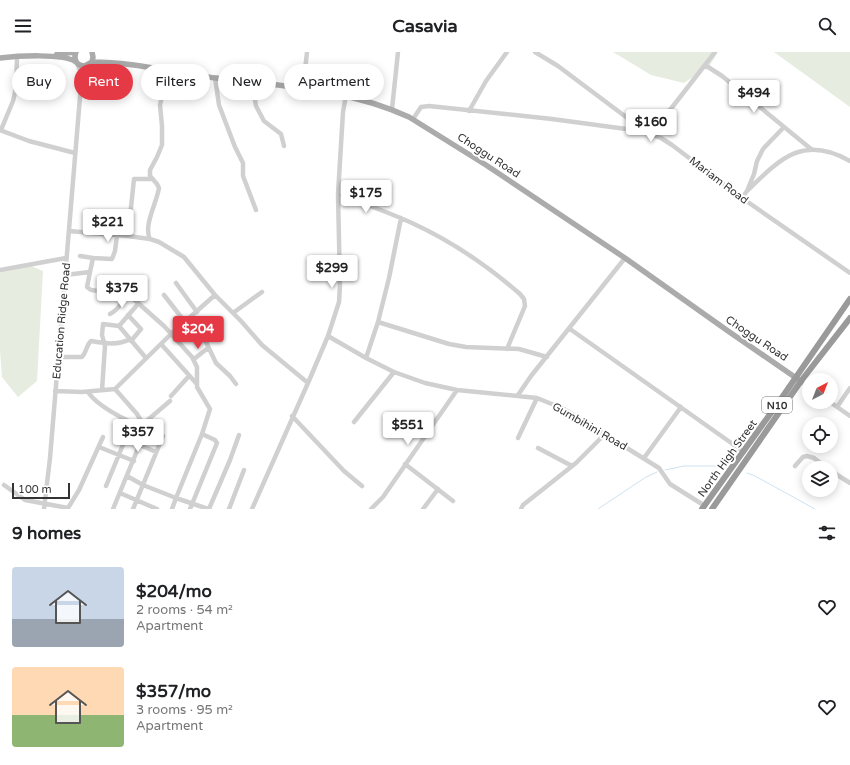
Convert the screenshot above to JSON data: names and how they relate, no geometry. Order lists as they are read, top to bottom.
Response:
{
  "streets": {
    "highway": ["N10", "North High Street"],
    "main road": ["Choggu Road"],
    "street": ["Mariam Road", "Education Ridge Road", "Gumbihini Road"]
  },
  "crossings": [
    ["Choggu Road", "Mariam Road"],
    ["Choggu Road", "North High Street"],
    ["Gumbihini Road", "North High Street"]
  ],
  "scale_bar": "100 m",
  "north": "top right",
  "page": {
    "header": "Casavia",
    "chip": [
      "Buy",
      "Rent",
      "Filters",
      "New",
      "Apartment"
    ],
    "price": [
      "$494",
      "$160",
      "$175",
      "$221",
      "$299",
      "$375",
      "$204",
      "$551",
      "$357"
    ],
    "scale": "100 m",
    "heading": "9 homes",
    "list": [
      {
        "name": "$204/mo",
        "note": "2 rooms · 54 m² · Apartment"
      },
      {
        "name": "$357/mo",
        "note": "3 rooms · 95 m² · Apartment"
      }
    ]
  }
}
